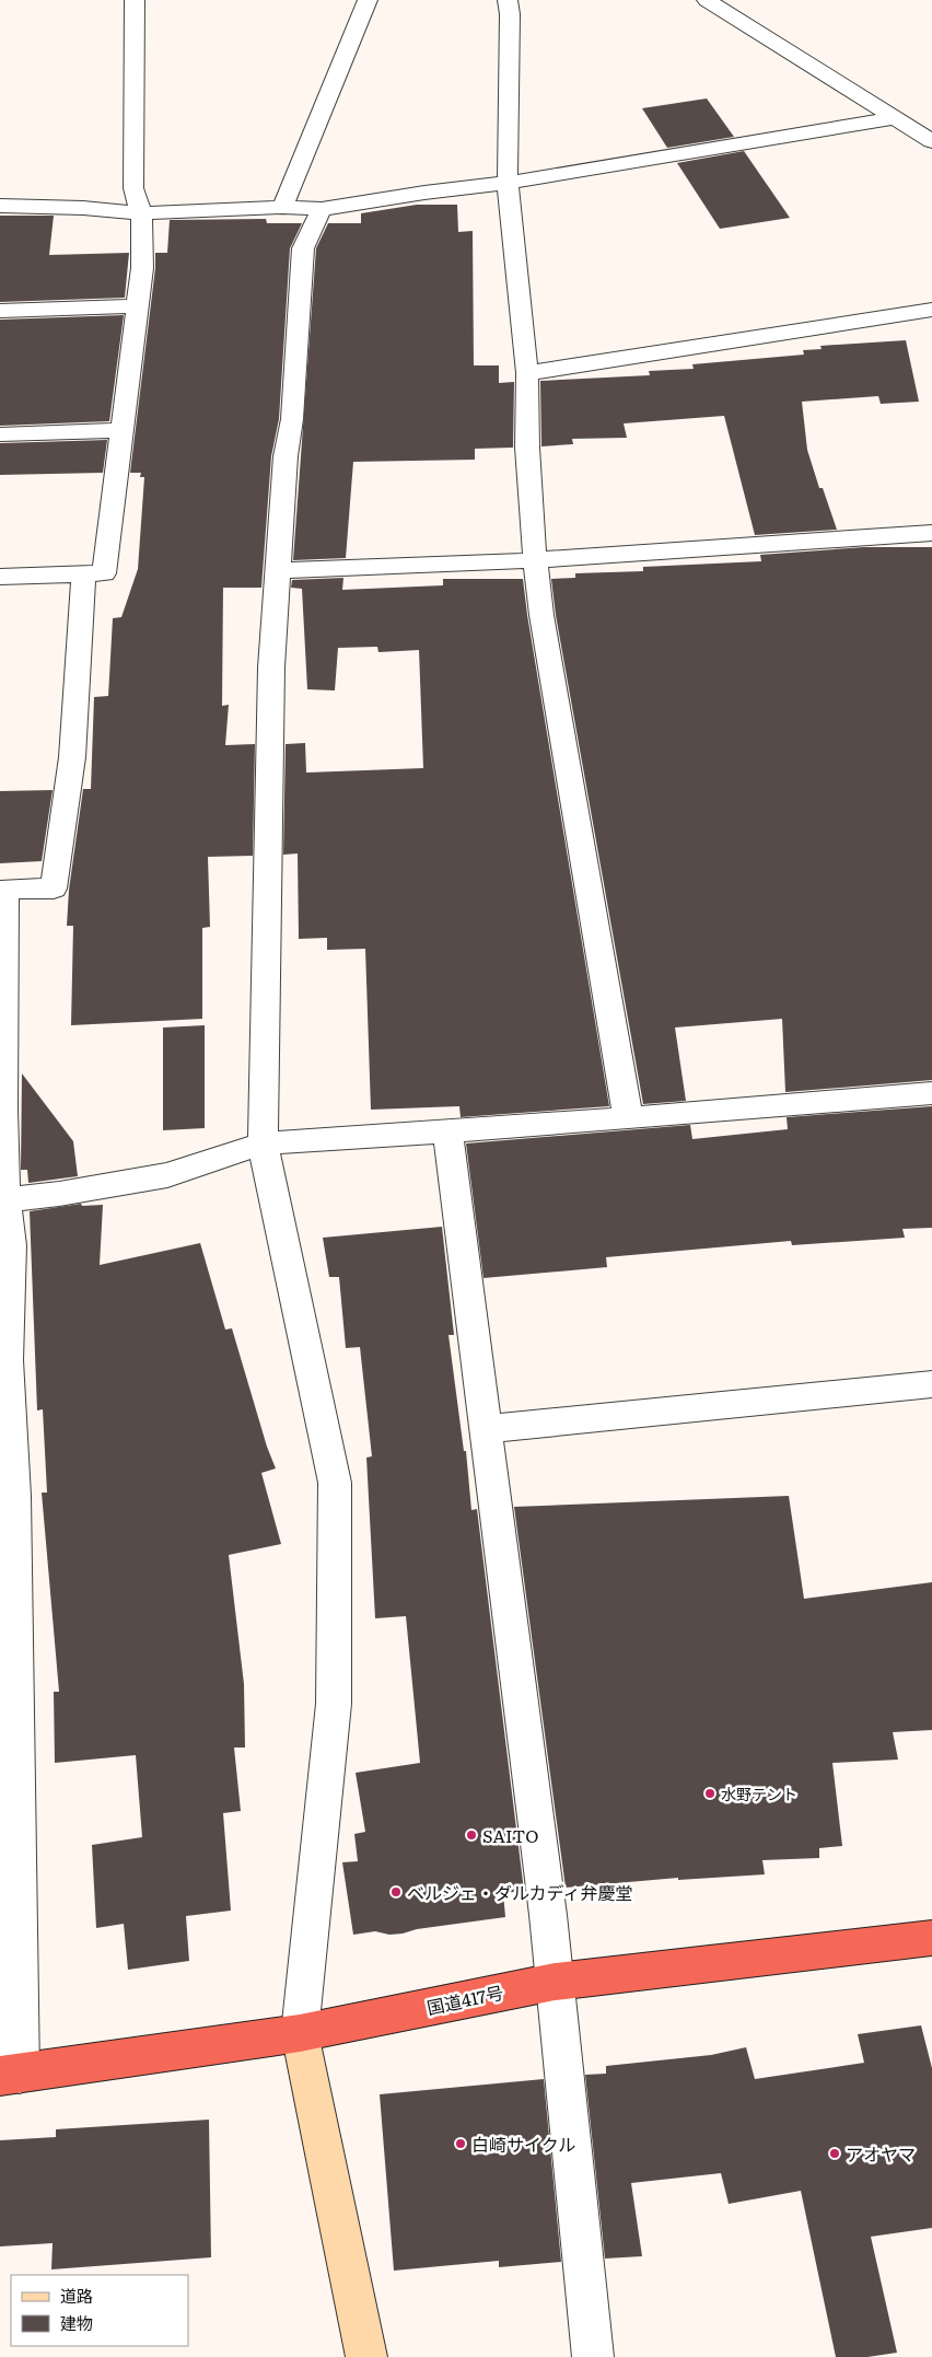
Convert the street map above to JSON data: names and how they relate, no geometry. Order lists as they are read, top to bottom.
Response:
{
  "streets": {
    "highway": ["国道417号"]
  },
  "places": [
    "水野テント",
    "SAITO",
    "ベルジェ・ダルカディ弁慶堂",
    "白崎サイクル",
    "アオヤマ"
  ],
  "legend": ["道路", "建物"]
}
